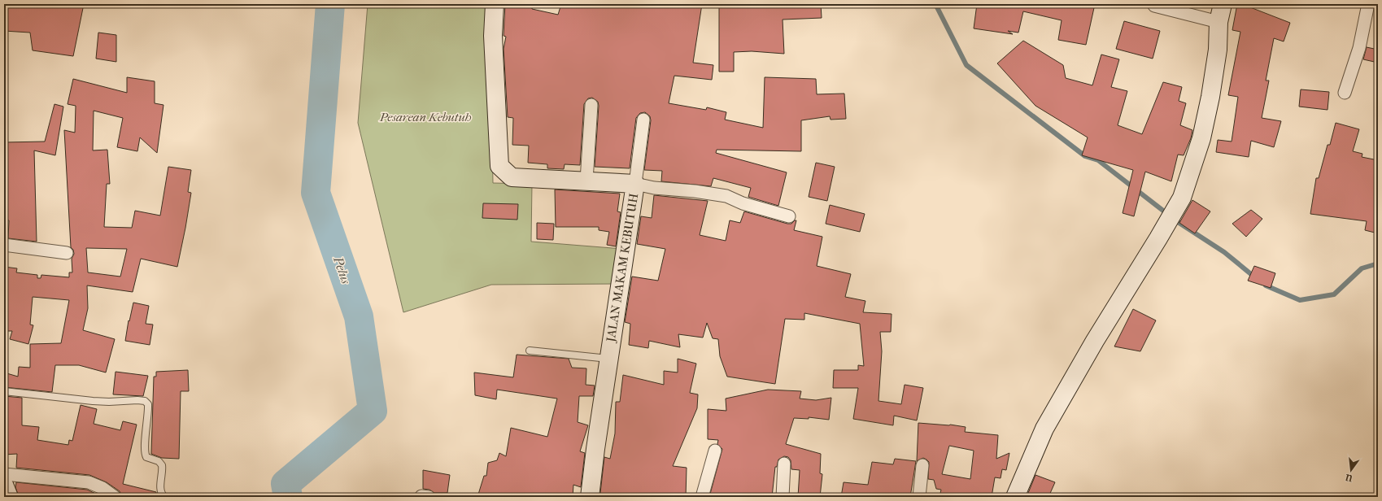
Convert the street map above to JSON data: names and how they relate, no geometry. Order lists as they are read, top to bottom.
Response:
{
  "streets": {
    "street": ["JALAN MAKAM KEBUTUH"]
  },
  "water": ["Pelus"],
  "parks": ["Pesarean Kebutuh"],
  "north": "bottom"
}
